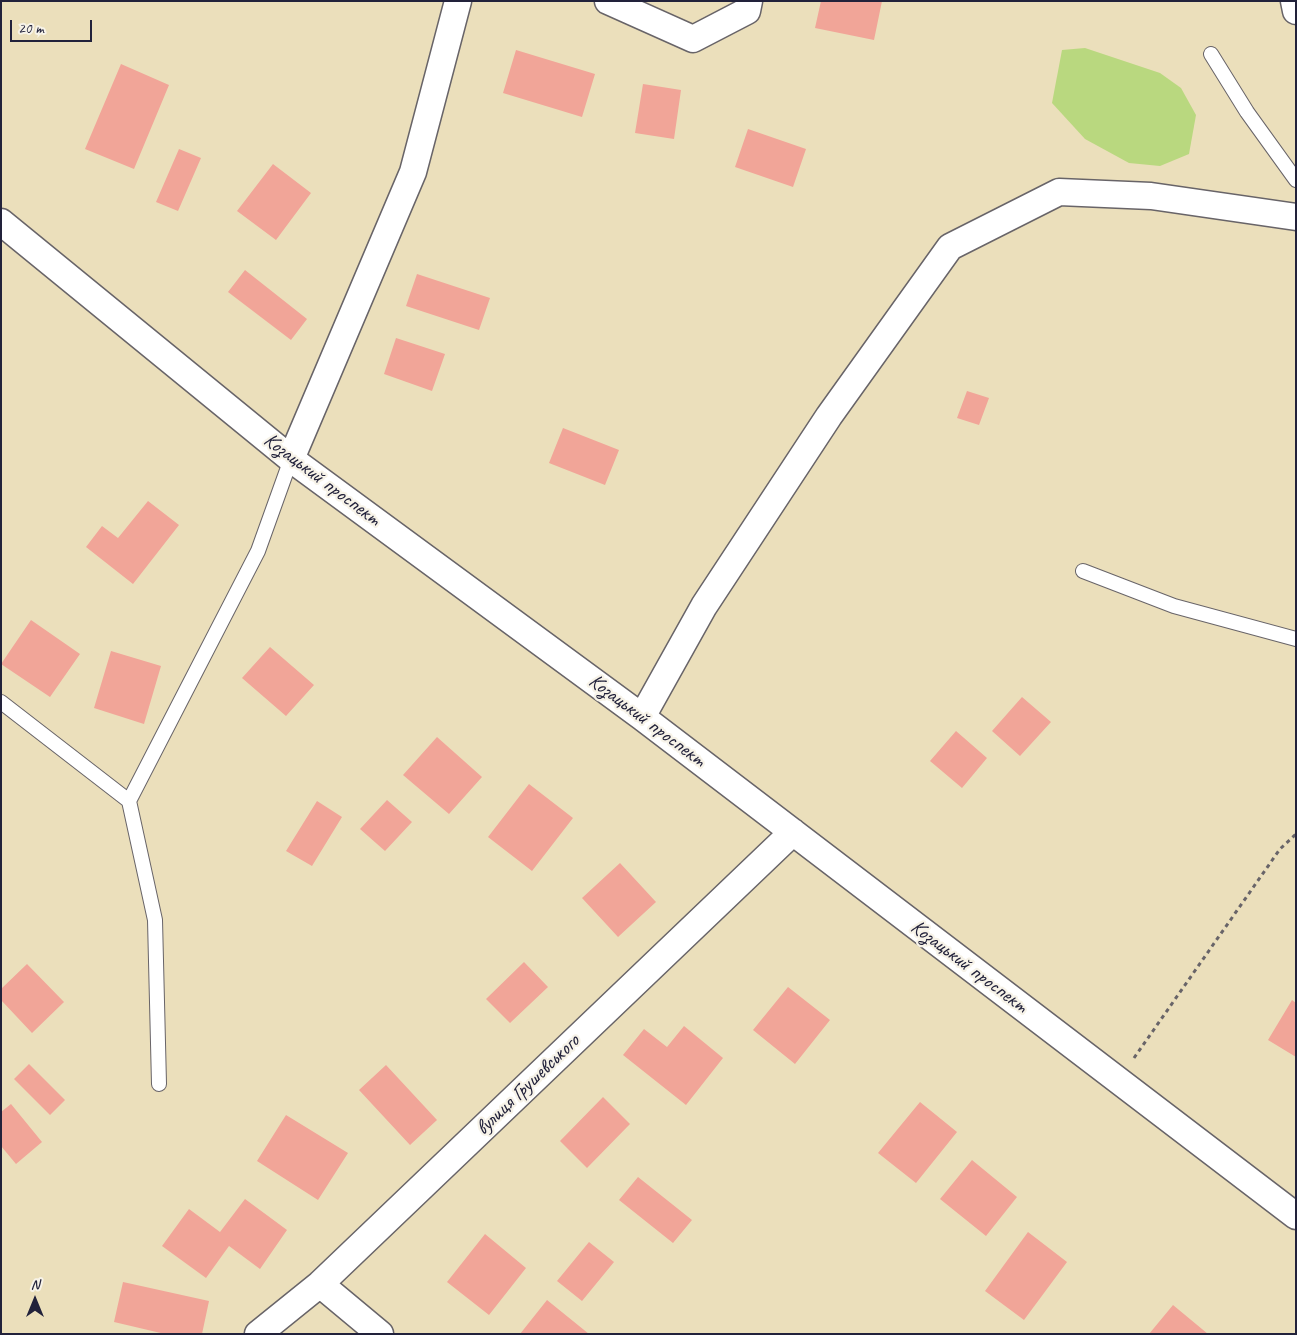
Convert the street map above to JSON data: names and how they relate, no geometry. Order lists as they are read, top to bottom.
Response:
{
  "streets": {
    "street": ["Козацький проспект", "вулиця Грушевського"]
  },
  "crossings": [
    ["Козацький проспект", "вулиця Грушевського"]
  ],
  "scale_bar": "20 m",
  "north": "top"
}
